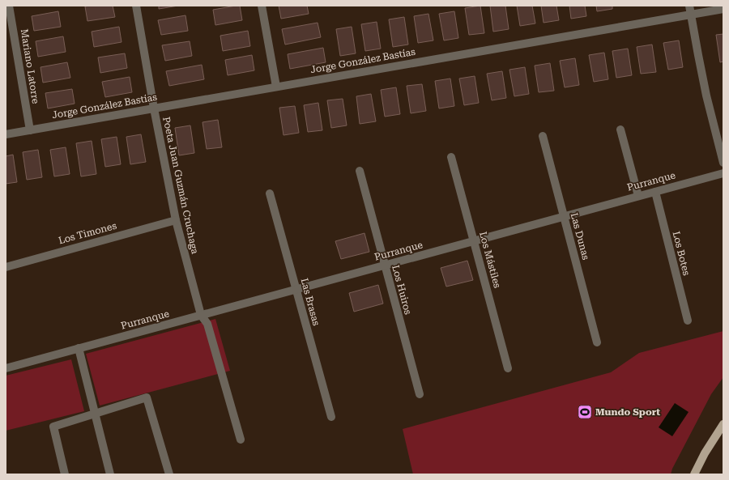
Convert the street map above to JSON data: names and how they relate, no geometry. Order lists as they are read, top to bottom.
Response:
{
  "streets": {
    "street": [
      "Jorge González Bastías",
      "Mariano Latorre",
      "Purranque",
      "Poeta Juan Guzmán Cruchaga",
      "Los Timones",
      "Las Dunas",
      "Los Botes",
      "Los Mástiles",
      "Los Huiros",
      "Las Brasas"
    ]
  },
  "crossings": [
    ["Jorge González Bastías", "Mariano Latorre"],
    ["Jorge González Bastías", "Poeta Juan Guzmán Cruchaga"],
    ["Purranque", "Poeta Juan Guzmán Cruchaga"],
    ["Purranque", "Las Dunas"],
    ["Purranque", "Los Botes"],
    ["Purranque", "Los Mástiles"],
    ["Purranque", "Los Huiros"],
    ["Purranque", "Las Brasas"],
    ["Poeta Juan Guzmán Cruchaga", "Los Timones"]
  ],
  "places": {
    "sports": ["Mundo Sport"]
  }
}
